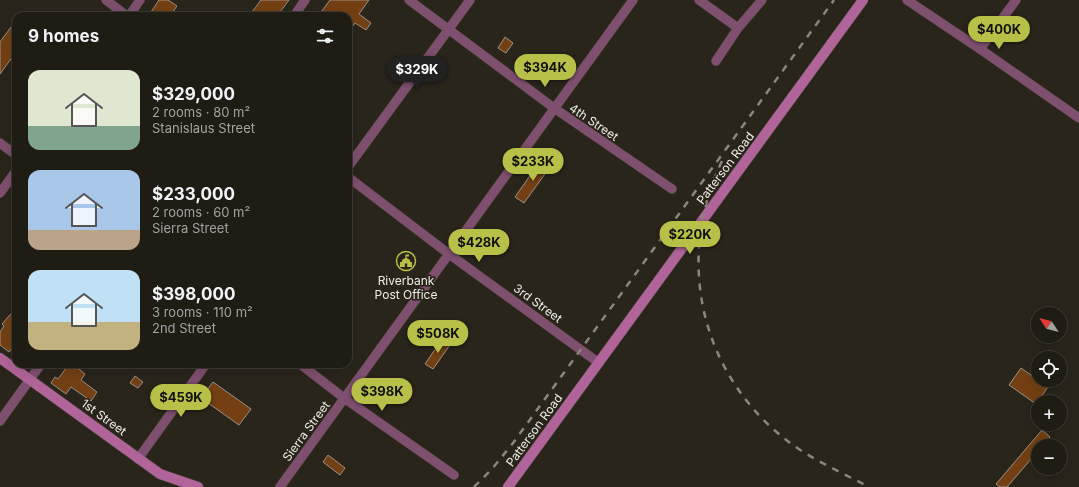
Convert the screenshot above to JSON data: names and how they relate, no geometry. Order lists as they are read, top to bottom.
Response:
{
  "streets": {
    "main road": ["Patterson Road", "1st Street"],
    "street": ["4th Street", "3rd Street", "Sierra Street"]
  },
  "crossings": [
    ["4th Street", "Sierra Street"],
    ["Patterson Road", "3rd Street"],
    ["3rd Street", "Sierra Street"]
  ],
  "places": {
    "public building": ["Riverbank Post Office"]
  },
  "north": "top left",
  "page": {
    "heading": "9 homes",
    "price": [
      "$400K",
      "$394K",
      "$329K",
      "$233K",
      "$220K",
      "$428K",
      "$508K",
      "$398K",
      "$459K"
    ],
    "list": [
      {
        "name": "$329,000",
        "note": "2 rooms · 80 m² · Stanislaus Street"
      },
      {
        "name": "$233,000",
        "note": "2 rooms · 60 m² · Sierra Street"
      },
      {
        "name": "$398,000",
        "note": "3 rooms · 110 m² · 2nd Street"
      }
    ],
    "map_buttons": ["+", "−"]
  }
}
